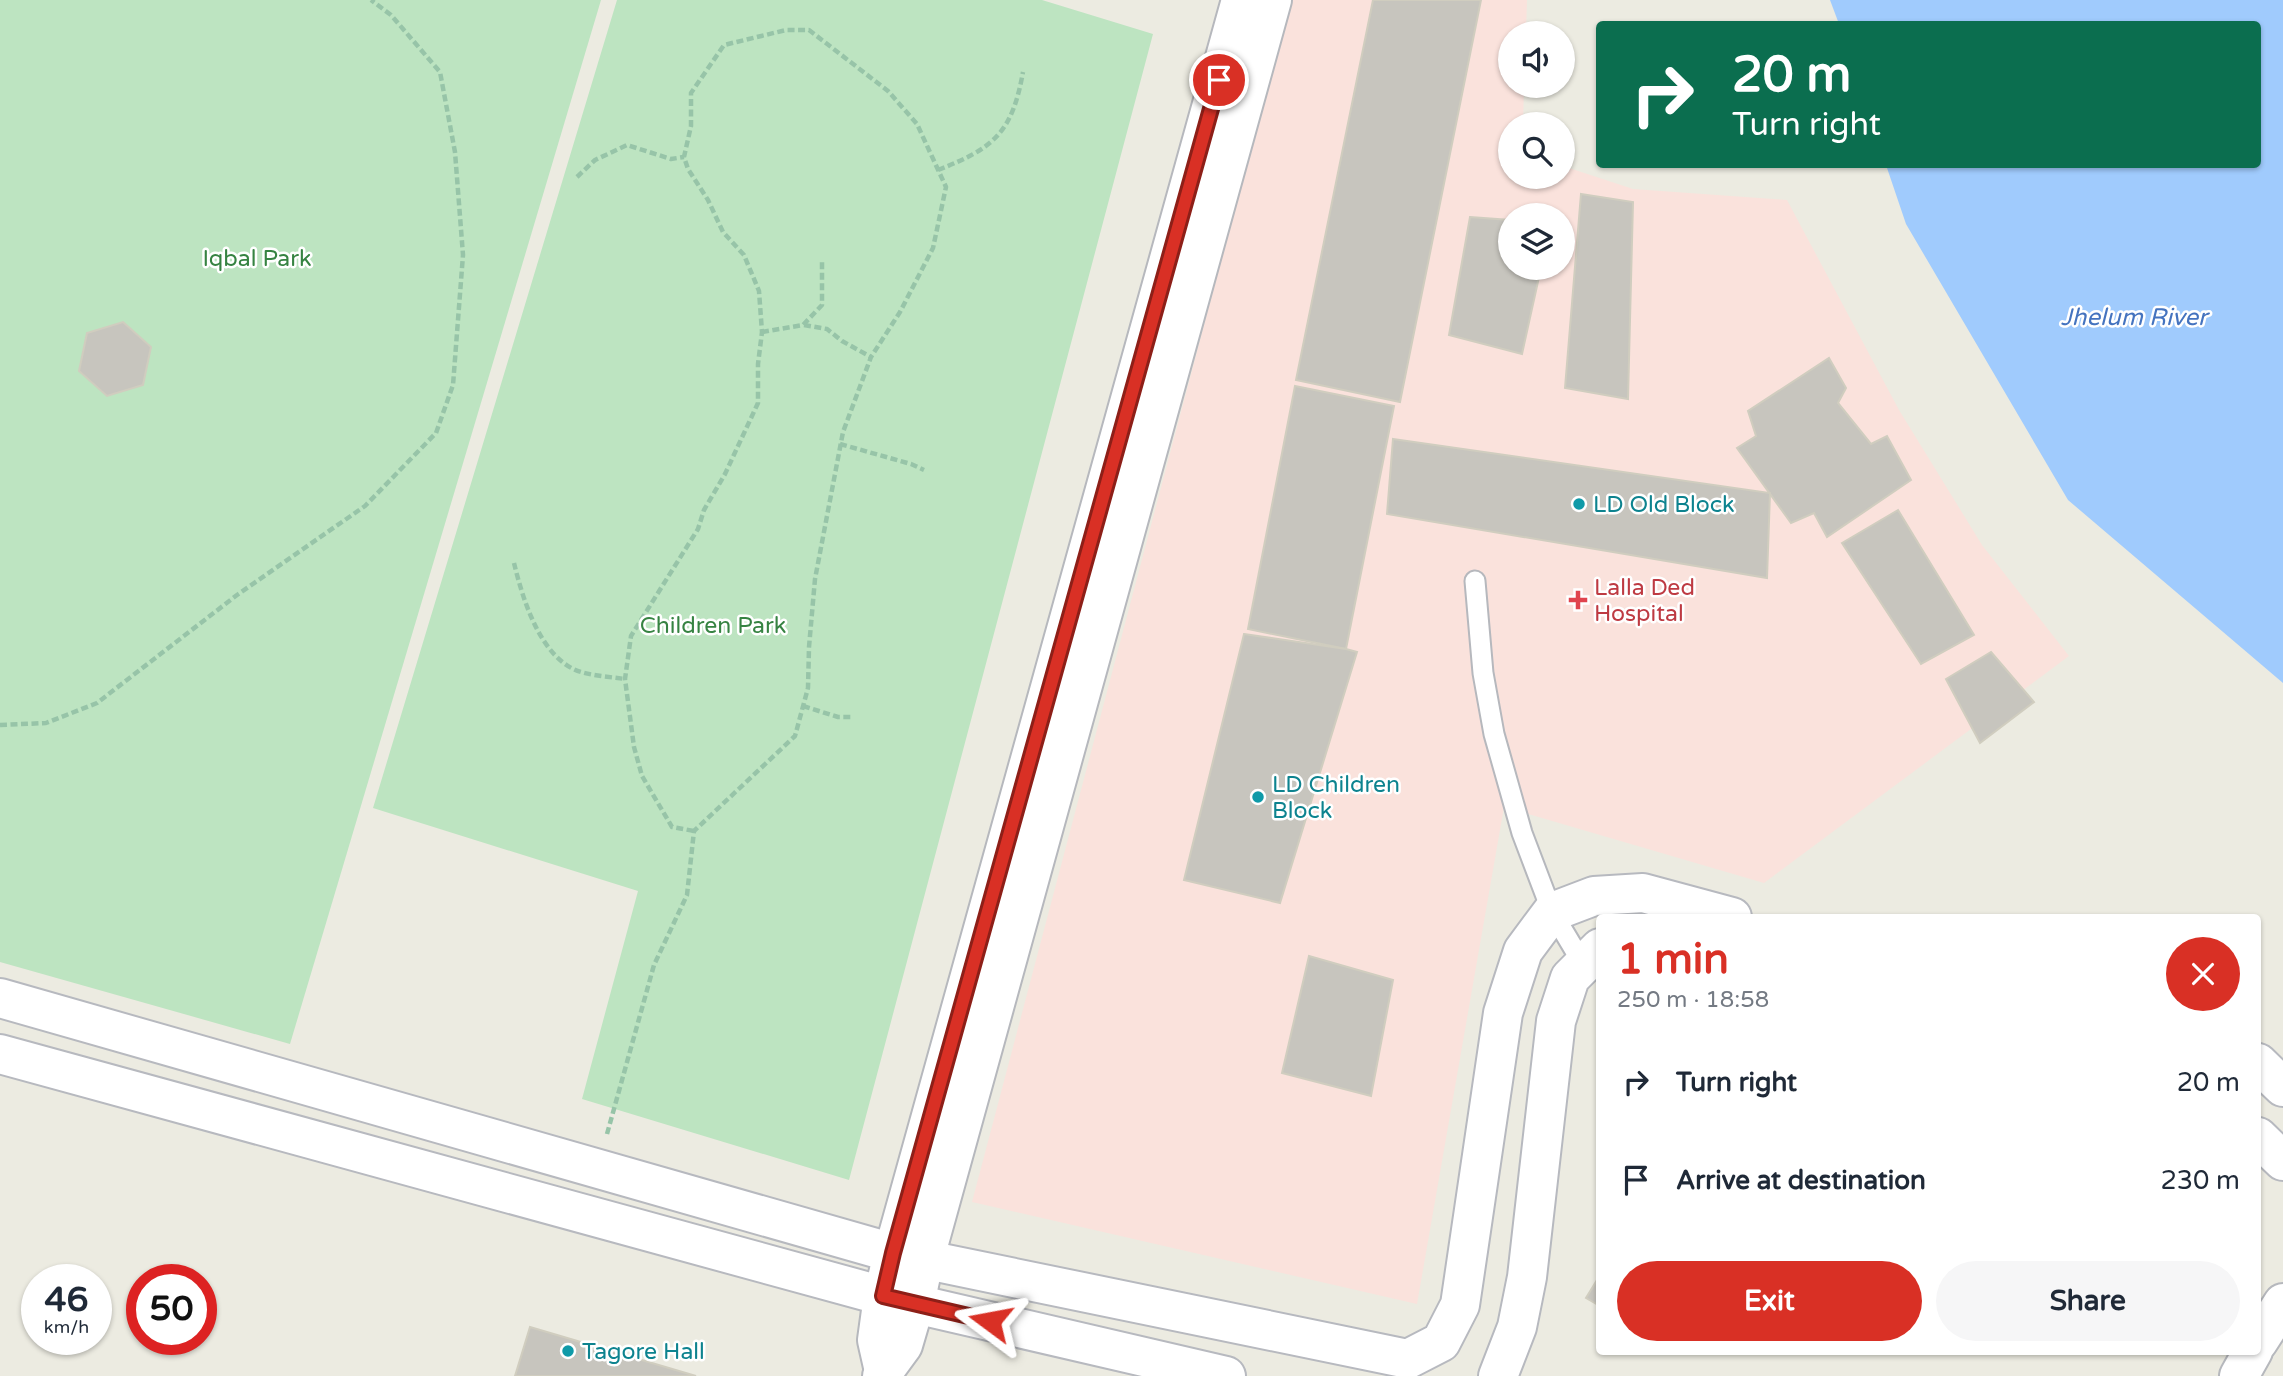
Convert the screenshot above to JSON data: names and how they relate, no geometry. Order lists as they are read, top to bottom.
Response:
{
  "water": ["Jhelum River"],
  "parks": ["Iqbal Park", "Children Park"],
  "places": {
    "other": ["LD Old Block", "LD Children Block", "Tagore Hall"],
    "health": ["Lalla Ded Hospital"]
  },
  "page": {
    "turn": ["20 m", "Turn right"],
    "heading": ["1 min", "250 m · 18:58"],
    "list": [
      {
        "name": "Turn right",
        "value": "20 m"
      },
      {
        "name": "Arrive at destination",
        "value": "230 m"
      }
    ],
    "buttons": ["Exit", "Share"],
    "speed": "46 km/h",
    "limit": "50"
  }
}
